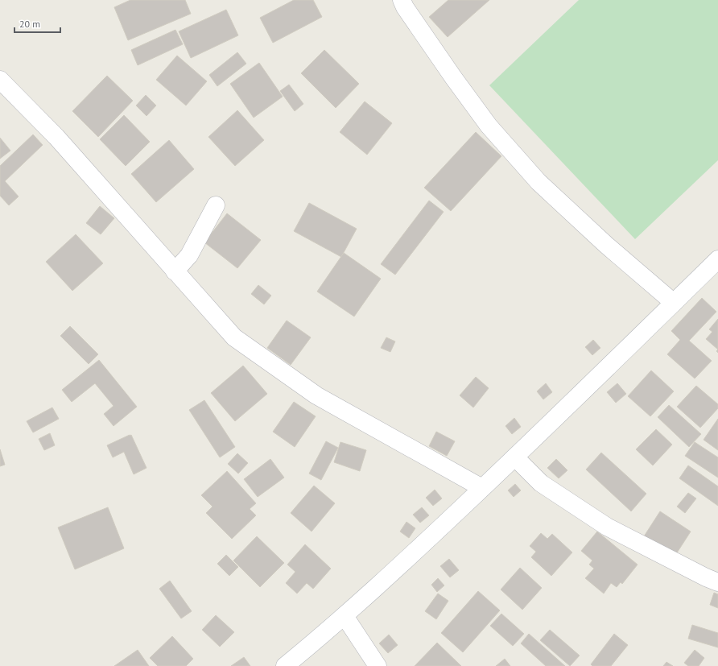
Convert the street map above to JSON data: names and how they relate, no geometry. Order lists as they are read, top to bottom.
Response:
{
  "scale_bar": "20 m"
}
